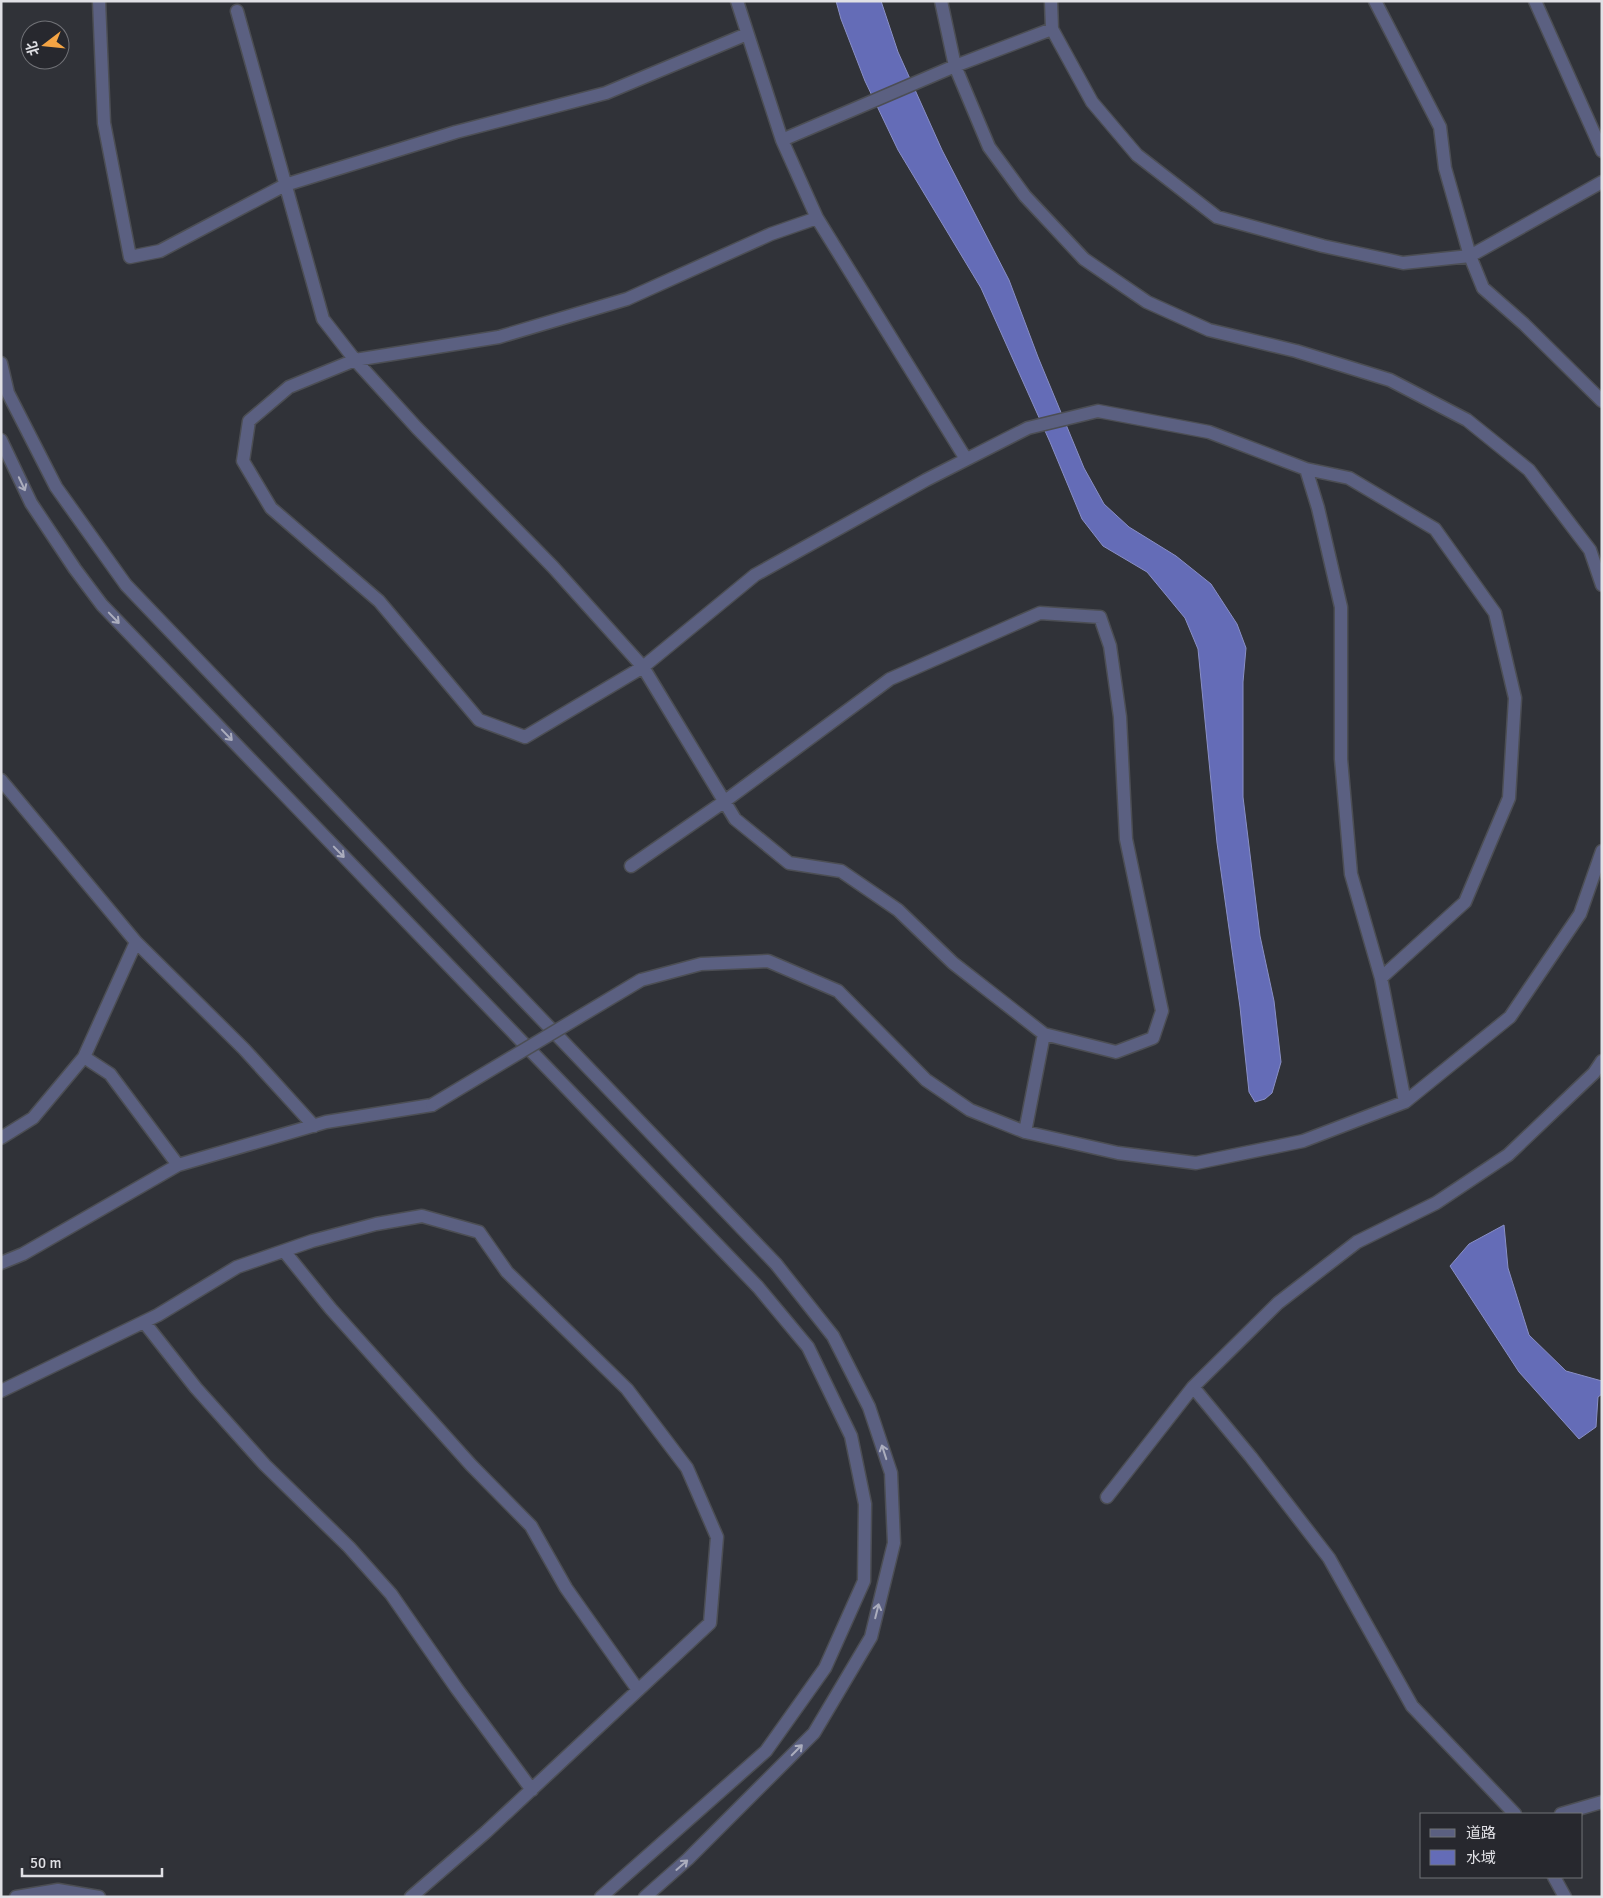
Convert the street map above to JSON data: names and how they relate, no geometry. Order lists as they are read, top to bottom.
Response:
{
  "legend": ["道路", "水域"],
  "scale_bar": "50 m",
  "north": "left"
}
